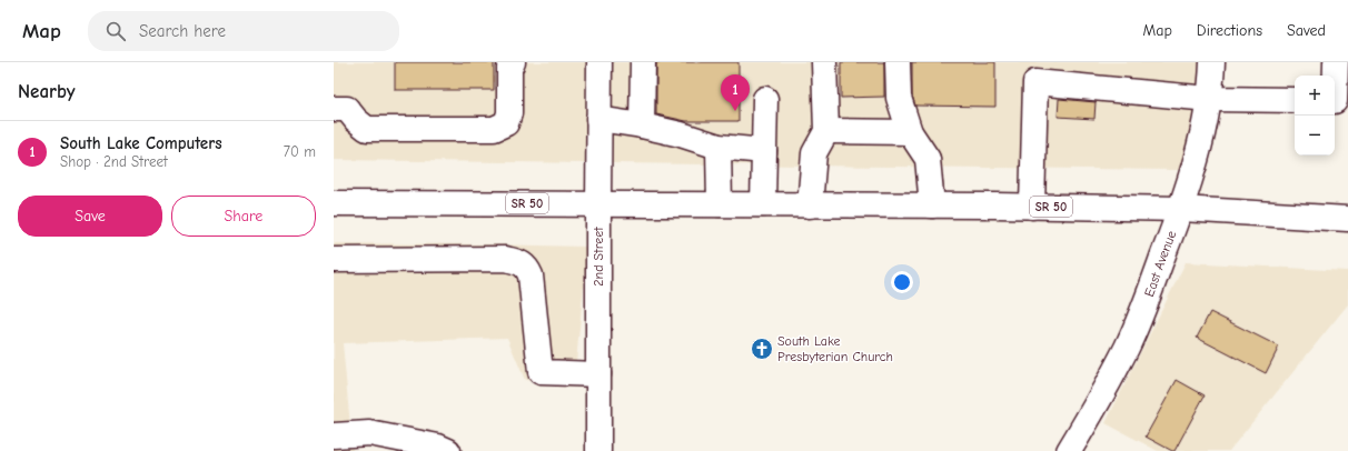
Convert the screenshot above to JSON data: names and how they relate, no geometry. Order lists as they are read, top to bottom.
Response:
{
  "streets": {
    "main road": ["SR 50", "2nd Street", "East Avenue"]
  },
  "crossings": [
    ["SR 50", "2nd Street"],
    ["SR 50", "East Avenue"]
  ],
  "places": {
    "church": ["South Lake Presbyterian Church"]
  },
  "page": {
    "header": "Map",
    "search": "Search here",
    "nav": ["Map", "Directions", "Saved"],
    "heading": "Nearby",
    "pins": "1",
    "map_buttons": ["+", "−"],
    "list": [
      {
        "mark": "1",
        "name": "South Lake Computers",
        "note": "Shop · 2nd Street",
        "value": "70 m"
      }
    ],
    "buttons": ["Save", "Share"]
  }
}
